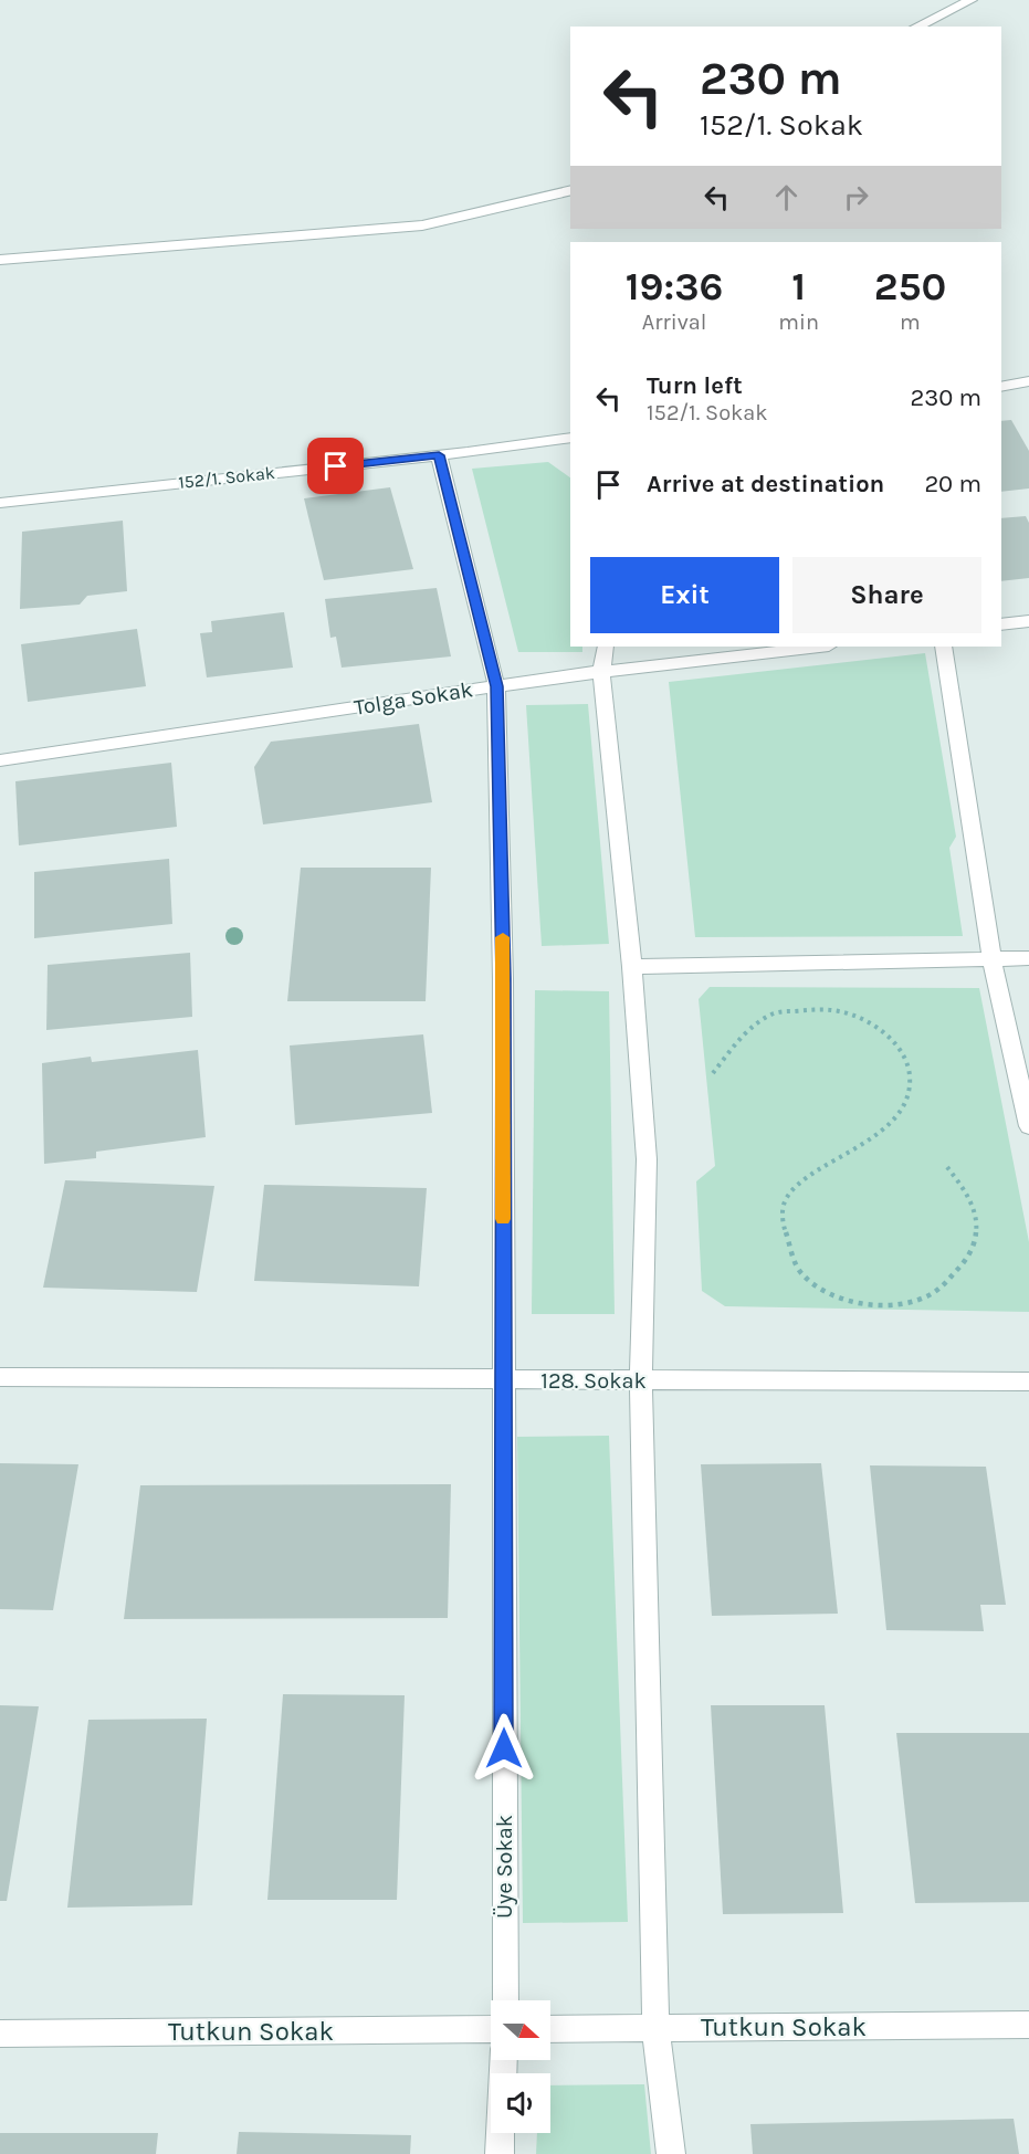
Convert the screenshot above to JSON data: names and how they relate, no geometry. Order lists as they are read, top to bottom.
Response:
{
  "streets": {
    "street": [
      "152/1. Sokak",
      "Tolga Sokak",
      "128. Sokak",
      "Üye Sokak",
      "Tutkun Sokak"
    ]
  },
  "crossings": [
    ["152/1. Sokak", "Üye Sokak"],
    ["Tolga Sokak", "Üye Sokak"],
    ["128. Sokak", "Üye Sokak"]
  ],
  "north": "right",
  "page": {
    "turn": ["230 m", "152/1. Sokak"],
    "eta": [
      "19:36",
      "Arrival",
      "1",
      "min",
      "250",
      "m"
    ],
    "list": [
      {
        "name": "Turn left",
        "note": "152/1. Sokak",
        "value": "230 m"
      },
      {
        "name": "Arrive at destination",
        "value": "20 m"
      }
    ],
    "buttons": ["Exit", "Share"]
  }
}
